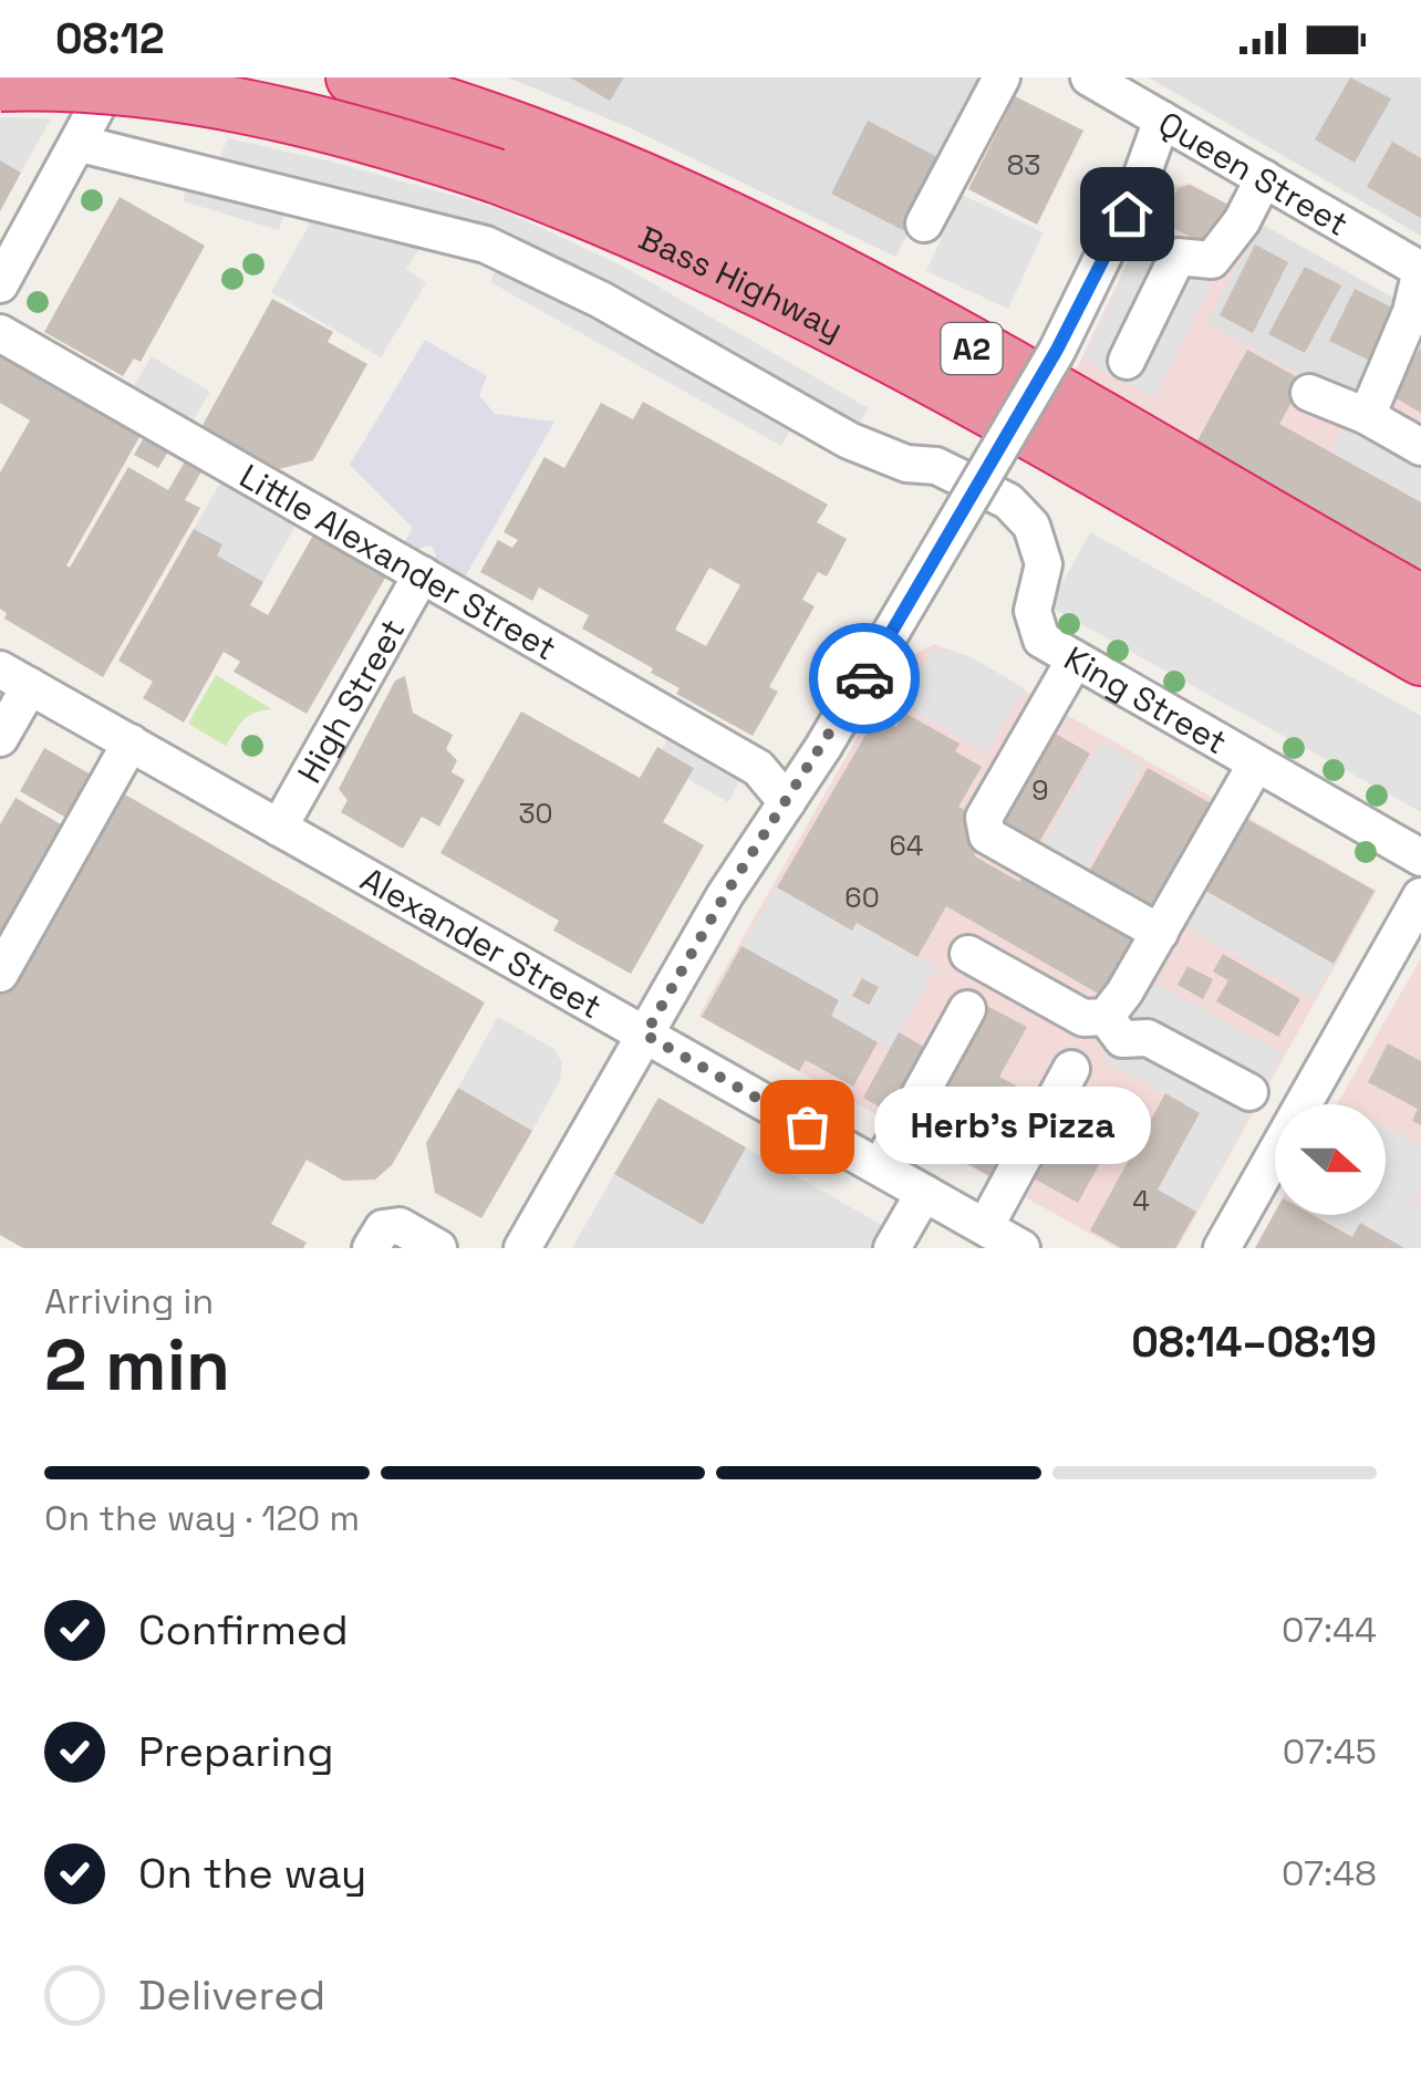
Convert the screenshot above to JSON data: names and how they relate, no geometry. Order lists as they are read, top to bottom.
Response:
{
  "streets": {
    "highway": ["Bass Highway", "A2"],
    "street": [
      "Queen Street",
      "Little Alexander Street",
      "High Street",
      "King Street",
      "Alexander Street"
    ]
  },
  "crossings": [
    ["Little Alexander Street", "High Street"],
    ["High Street", "Alexander Street"]
  ],
  "places": ["Herb's Pizza"],
  "house_numbers": [
    "83",
    "9",
    "30",
    "64",
    "60",
    "4"
  ],
  "north": "right",
  "page": {
    "status": "08:12",
    "bubble": "Herb's Pizza",
    "heading": ["2 min", "Arriving in", "08:14–08:19"],
    "bar": "On the way · 120 m",
    "list": [
      ["Confirmed", "07:44"],
      ["Preparing", "07:45"],
      ["On the way", "07:48"],
      "Delivered"
    ]
  }
}
